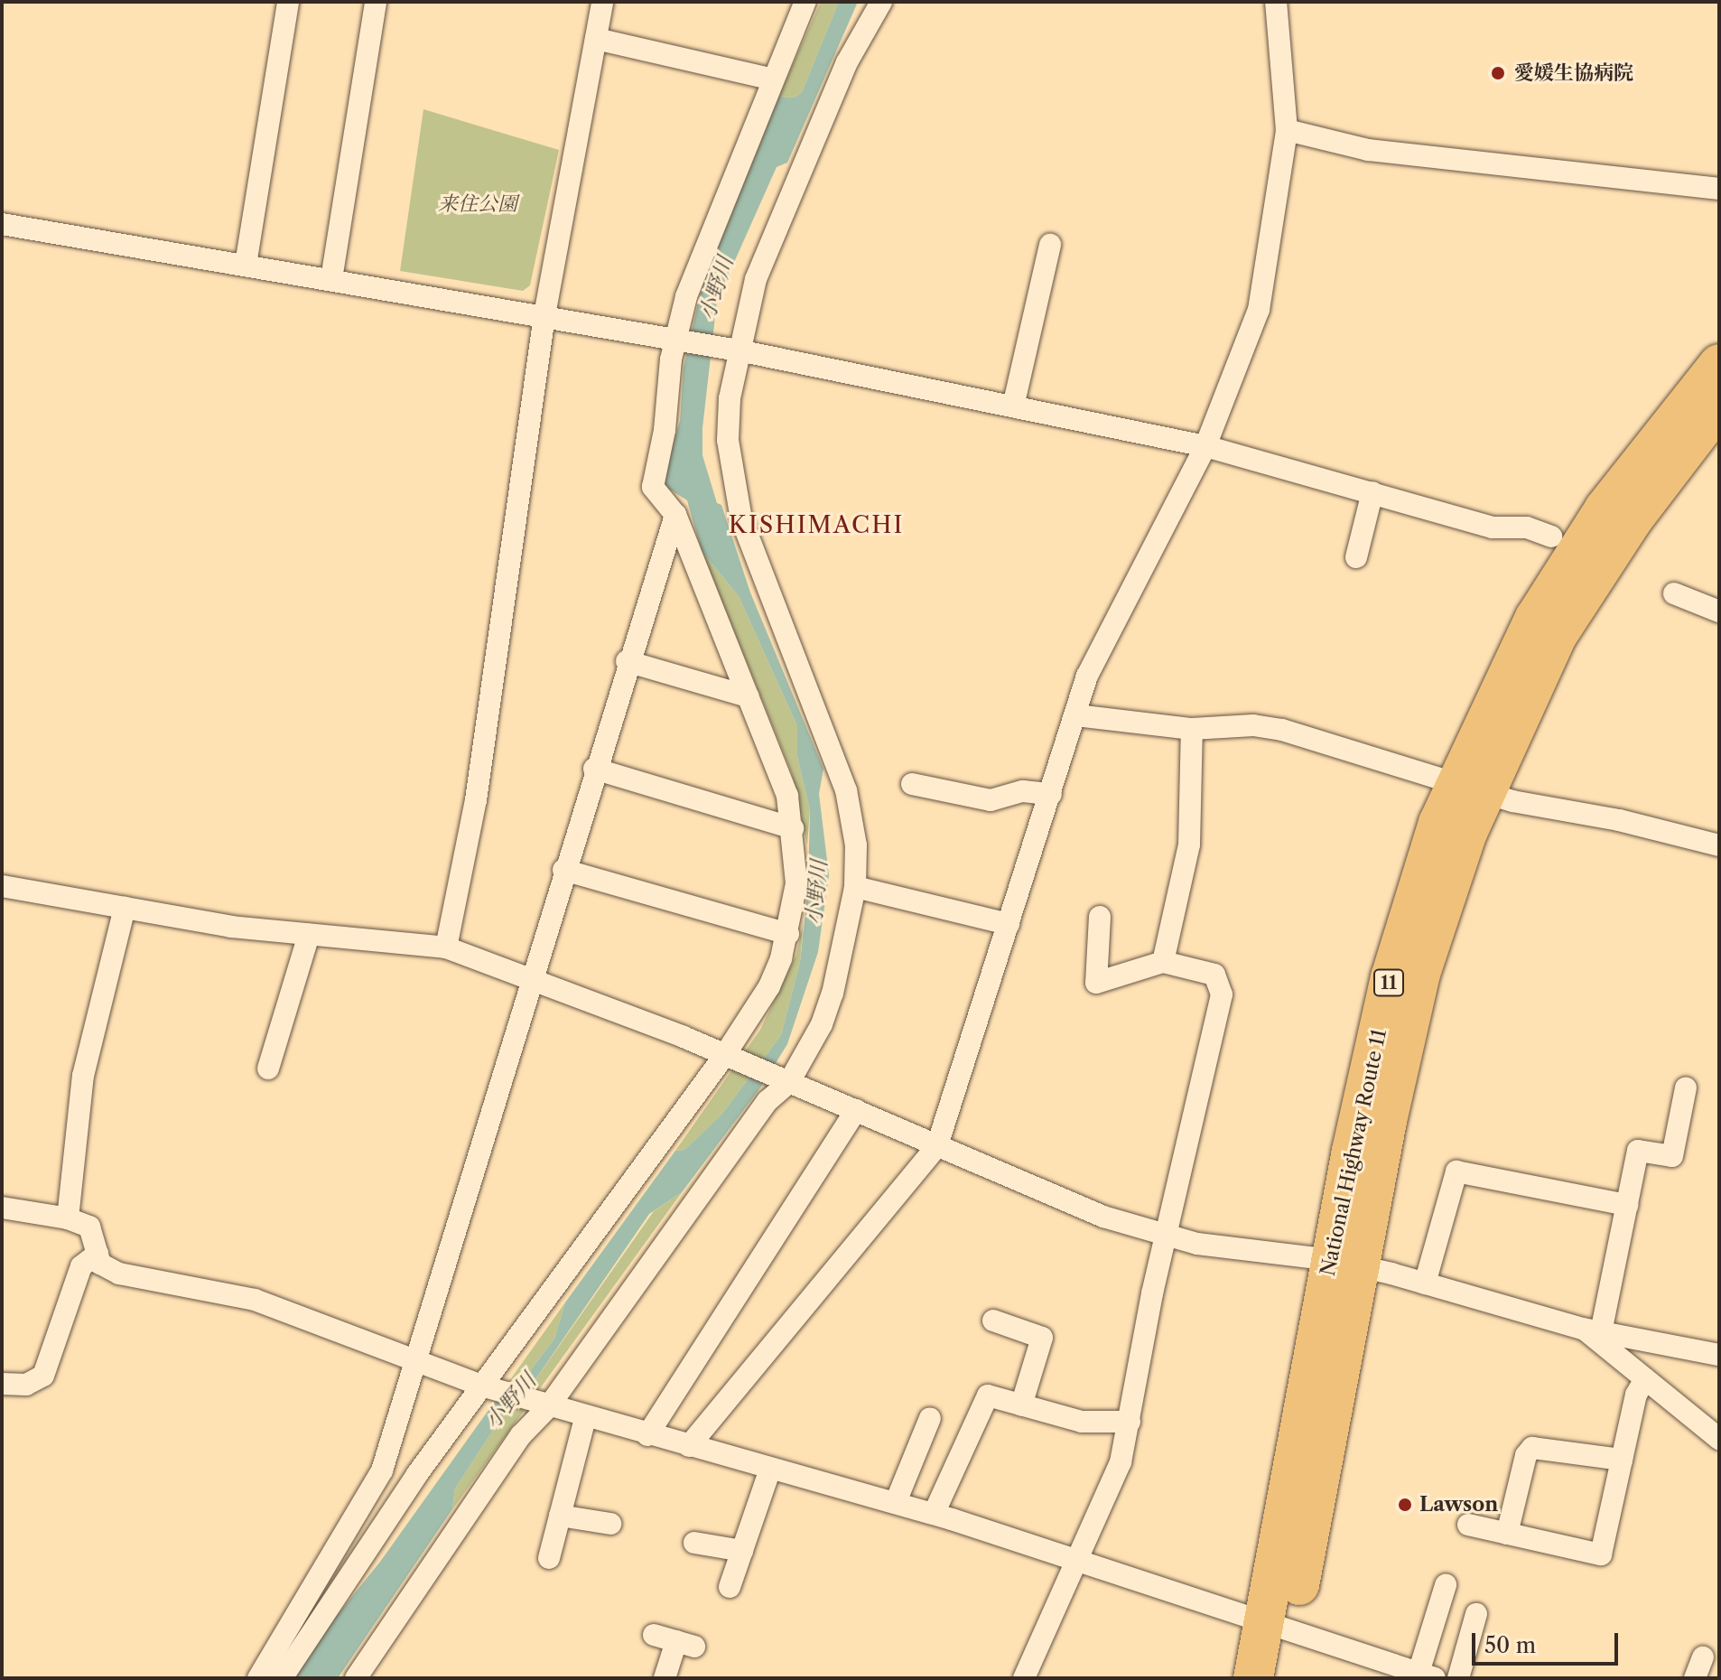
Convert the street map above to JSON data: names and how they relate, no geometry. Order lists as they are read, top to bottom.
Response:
{
  "streets": {
    "highway": ["11", "National Highway Route 11"]
  },
  "districts": ["KISHIMACHI"],
  "water": ["小野川"],
  "parks": ["来住公園"],
  "places": ["愛媛生協病院", "Lawson"],
  "scale_bar": "50 m"
}
